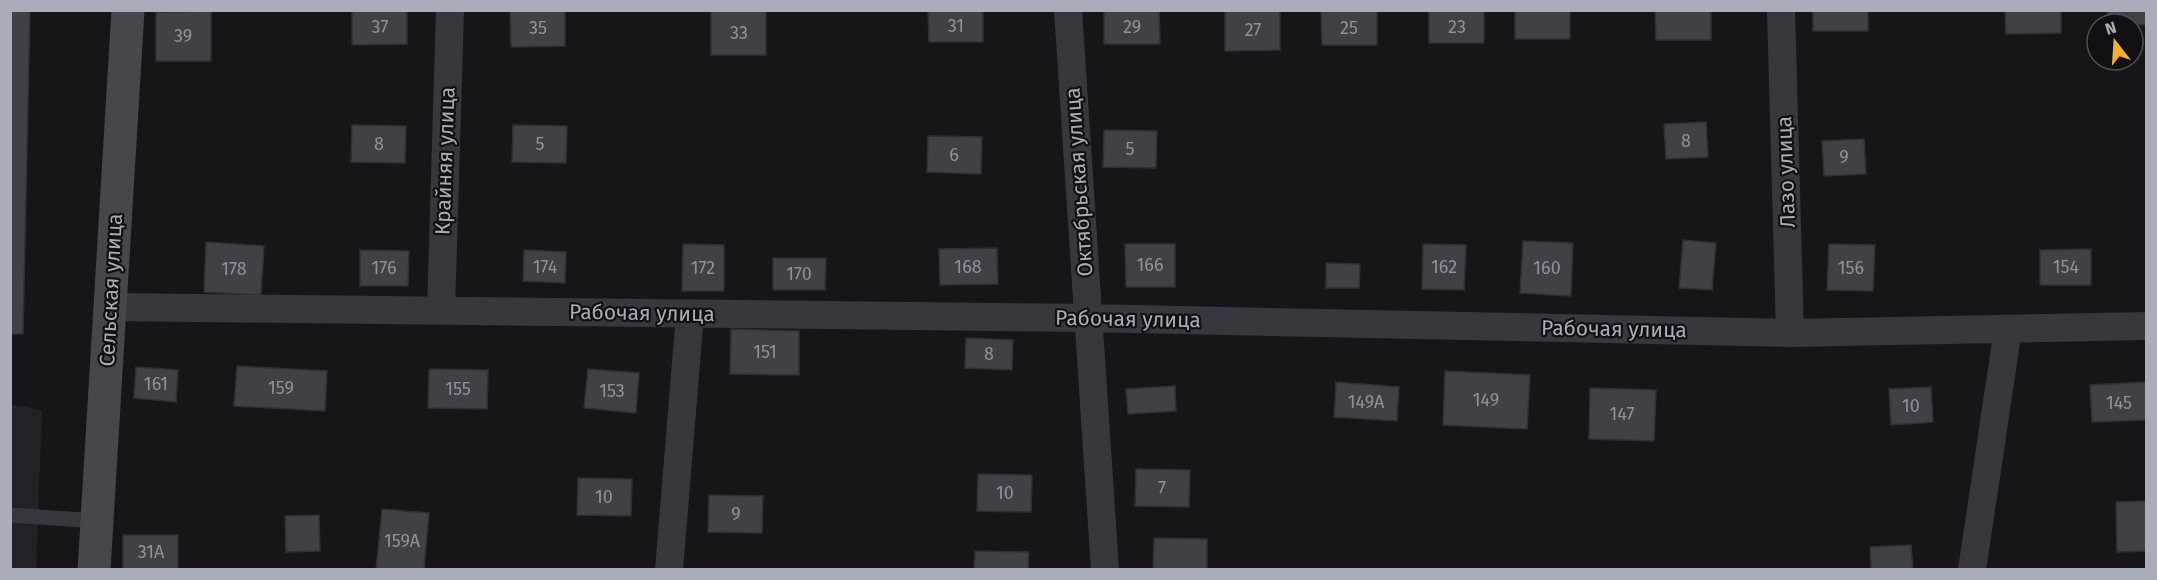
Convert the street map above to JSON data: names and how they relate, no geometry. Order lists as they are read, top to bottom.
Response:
{
  "streets": {
    "street": [
      "Крайняя улица",
      "Лазо улица",
      "Октябрьская улица",
      "Сельская улица",
      "Рабочая улица"
    ]
  },
  "crossings": [
    ["Крайняя улица", "Рабочая улица"],
    ["Лазо улица", "Рабочая улица"],
    ["Октябрьская улица", "Рабочая улица"],
    ["Сельская улица", "Рабочая улица"]
  ],
  "house_numbers": [
    "31",
    "37",
    "29",
    "23",
    "35",
    "25",
    "27",
    "33",
    "39",
    "8",
    "8",
    "5",
    "5",
    "6",
    "9",
    "166",
    "174",
    "168",
    "162",
    "154",
    "176",
    "172",
    "160",
    "156",
    "178",
    "170",
    "151",
    "8",
    "161",
    "159",
    "155",
    "153",
    "149",
    "149А",
    "145",
    "10",
    "147",
    "7",
    "10",
    "10",
    "9",
    "159А",
    "31А"
  ],
  "north": "top"
}
